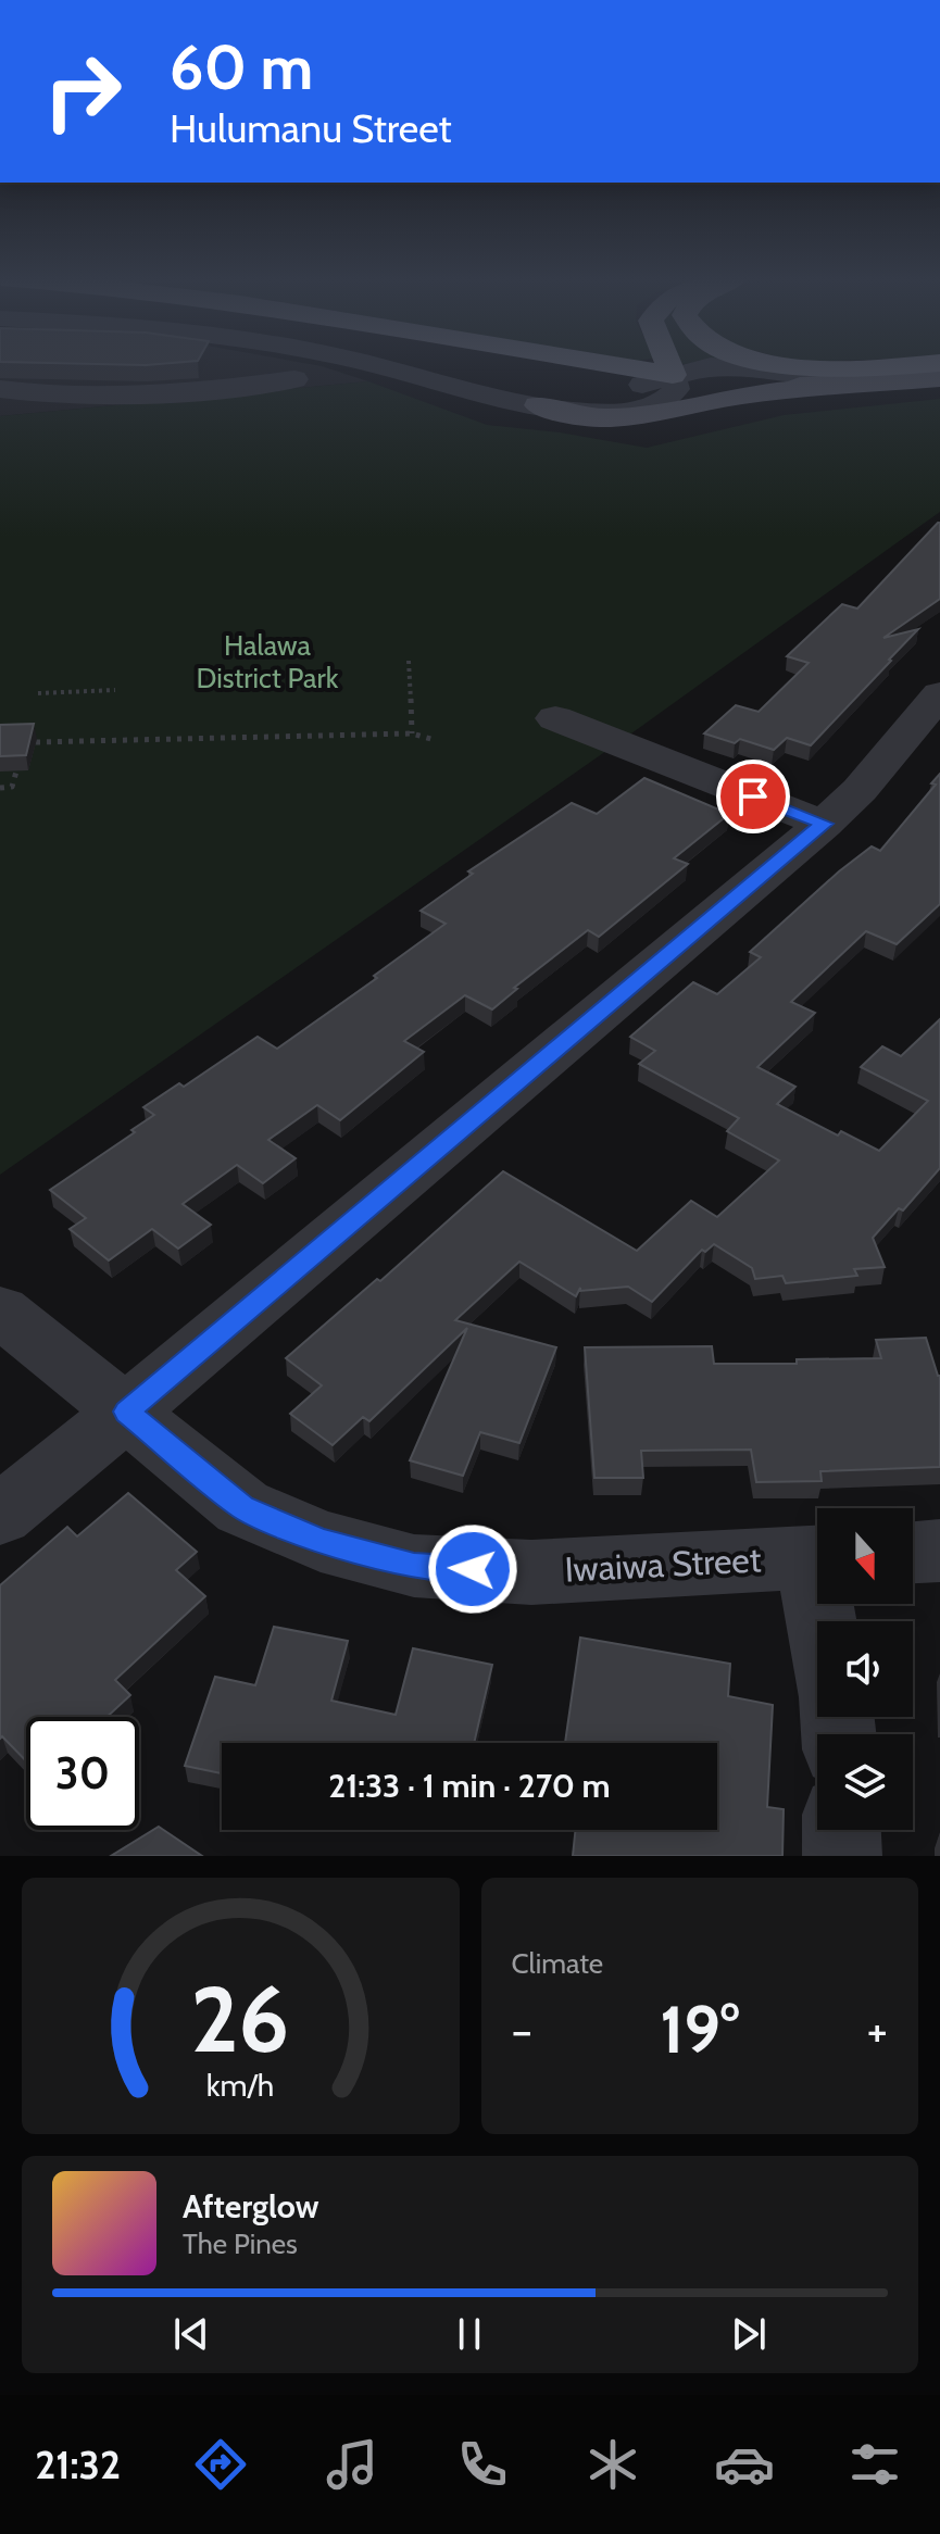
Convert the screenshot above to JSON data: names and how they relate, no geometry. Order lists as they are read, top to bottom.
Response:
{
  "streets": {
    "street": ["Iwaiwa Street"]
  },
  "parks": ["Halawa District Park"],
  "north": "bottom",
  "page": {
    "turn": ["60 m", "Hulumanu Street"],
    "limit": "30",
    "trip": "21:33 · 1 min · 270 m",
    "tile": "Climate",
    "heat": ["−", "19°", "+"],
    "song": ["Afterglow", "The Pines"],
    "tabs": "21:32",
    "gauge": ["26", "km/h"]
  }
}
